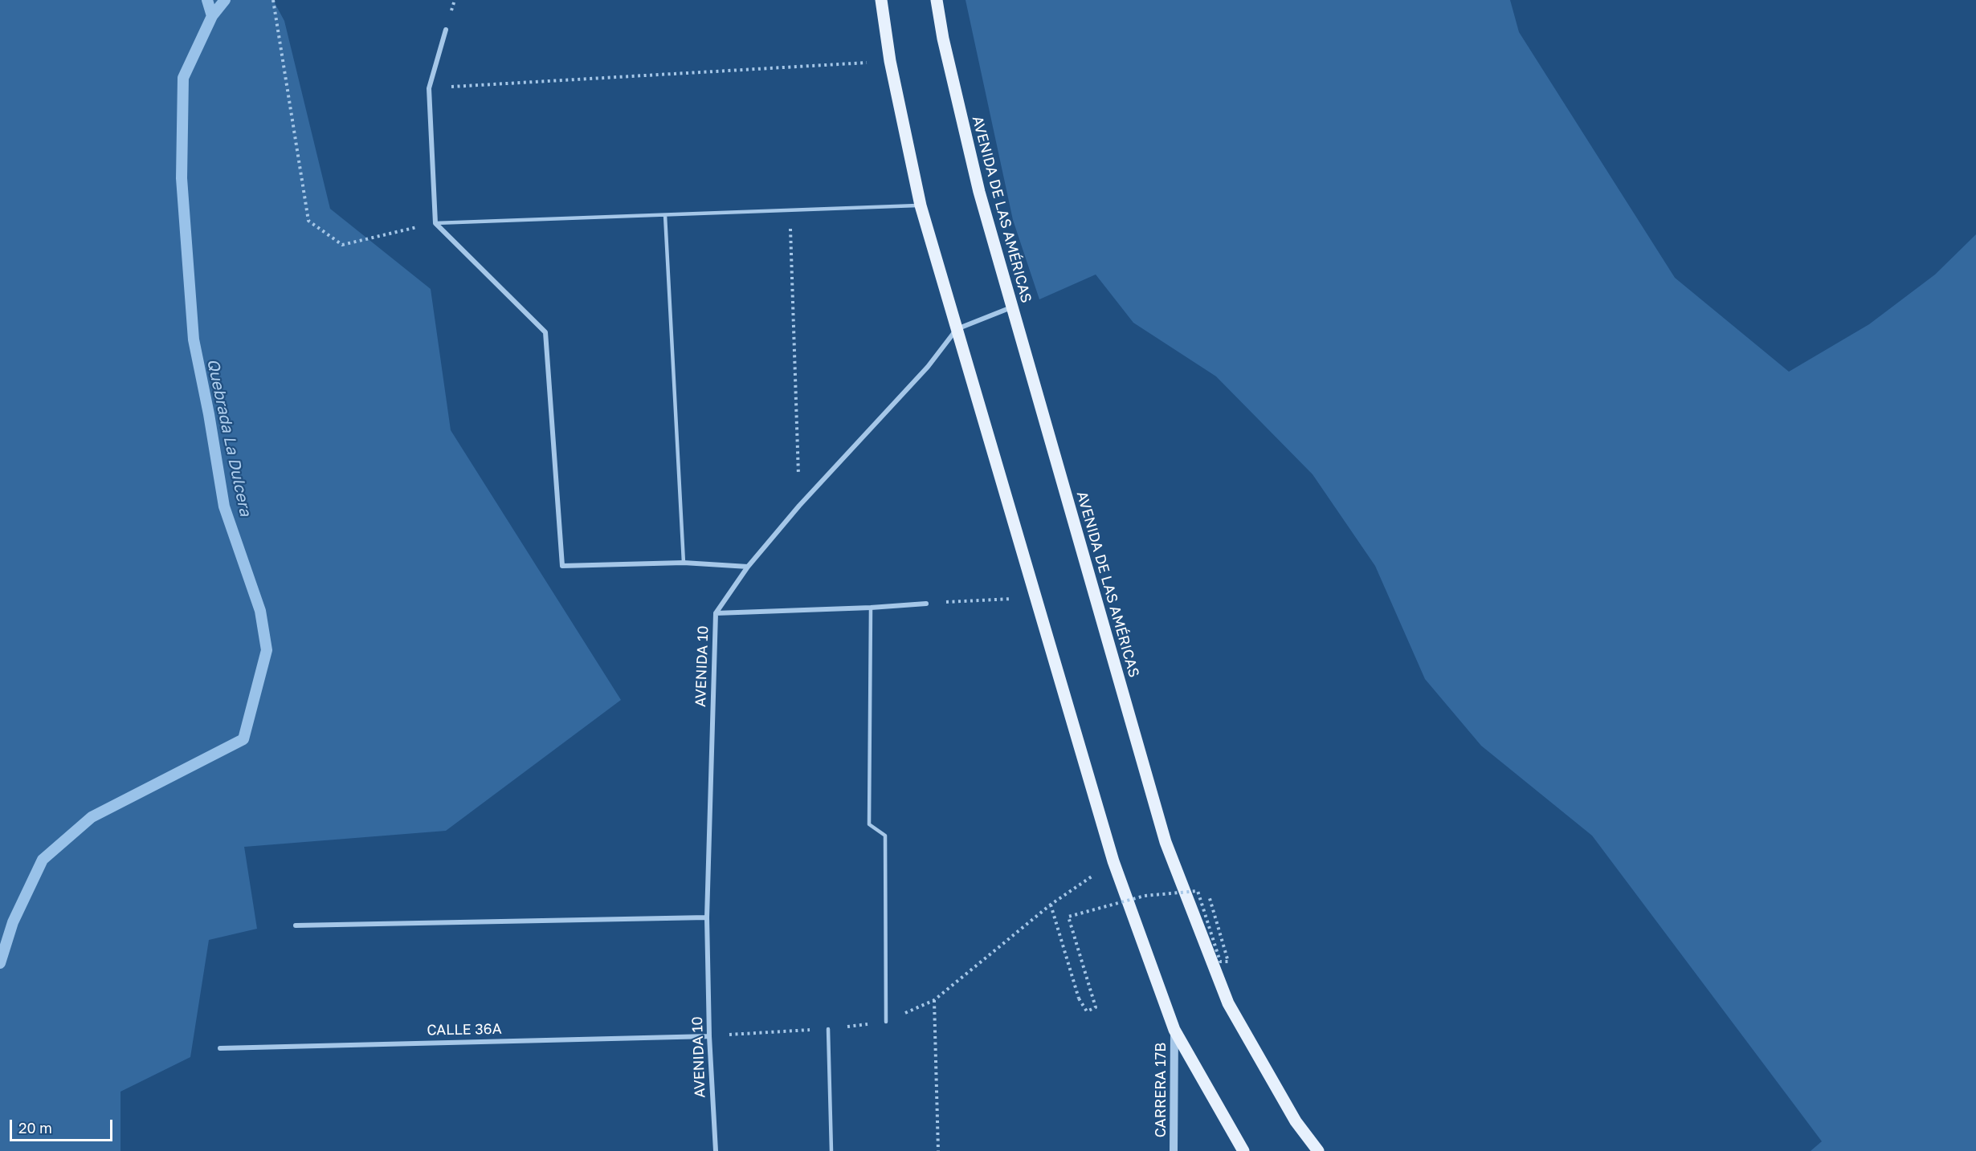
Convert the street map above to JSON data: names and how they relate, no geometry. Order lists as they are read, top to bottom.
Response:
{
  "streets": {
    "main road": ["AVENIDA DE LAS AMÉRICAS"],
    "street": ["AVENIDA 10", "CALLE 36A", "CARRERA 17B"]
  },
  "crossings": [
    ["AVENIDA 10", "CALLE 36A"]
  ],
  "water": ["Quebrada La Dulcera"],
  "scale_bar": "20 m"
}
